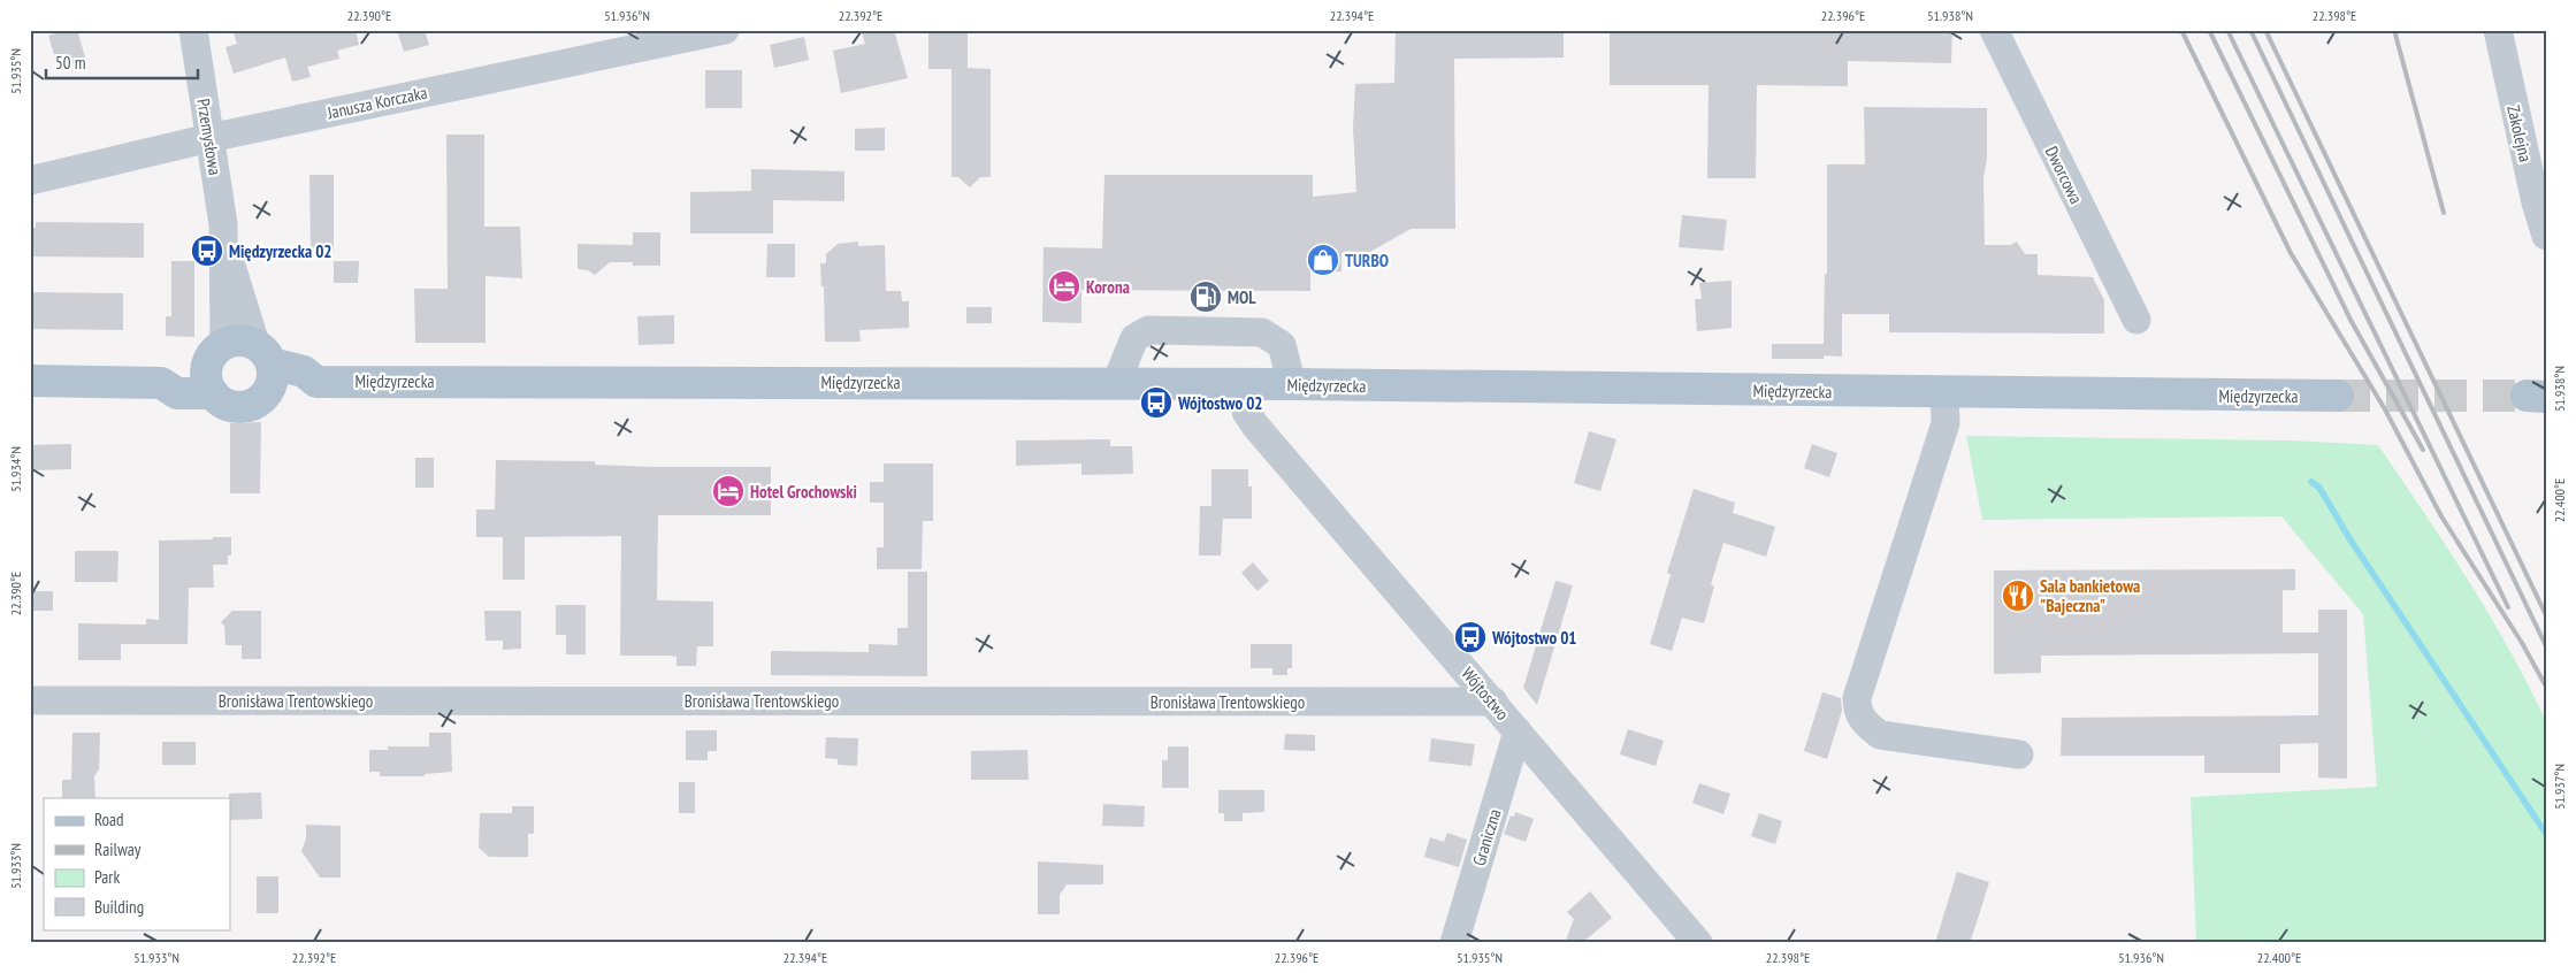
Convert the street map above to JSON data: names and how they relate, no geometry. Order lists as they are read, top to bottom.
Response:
{
  "streets": {
    "main road": ["Międzyrzecka"],
    "street": [
      "Janusza Korczaka",
      "Zakolejna",
      "Przemysłowa",
      "Dworcowa",
      "Wójtostwo",
      "Bronisława Trentowskiego",
      "Graniczna"
    ]
  },
  "crossings": [
    ["Janusza Korczaka", "Przemysłowa"],
    ["Przemysłowa", "Międzyrzecka"],
    ["Międzyrzecka", "Wójtostwo"],
    ["Wójtostwo", "Bronisława Trentowskiego"],
    ["Wójtostwo", "Graniczna"]
  ],
  "places": {
    "bus stop": ["Międzyrzecka 02", "Wójtostwo 02", "Wójtostwo 01"],
    "shop": ["TURBO"],
    "hotel": ["Korona", "Hotel Grochowski"],
    "fuel station": ["MOL"],
    "restaurant": ["Sala bankietowa \"Bajeczna\""]
  },
  "legend": [
    "Road",
    "Railway",
    "Park",
    "Building"
  ],
  "scale_bar": "50 m",
  "coordinates": [
    "22.390°E",
    "51.936°N",
    "22.392°E",
    "22.394°E",
    "22.396°E",
    "51.938°N",
    "22.398°E",
    "51.935°N",
    "51.934°N",
    "22.400°E",
    "51.937°N",
    "51.933°N"
  ]
}
